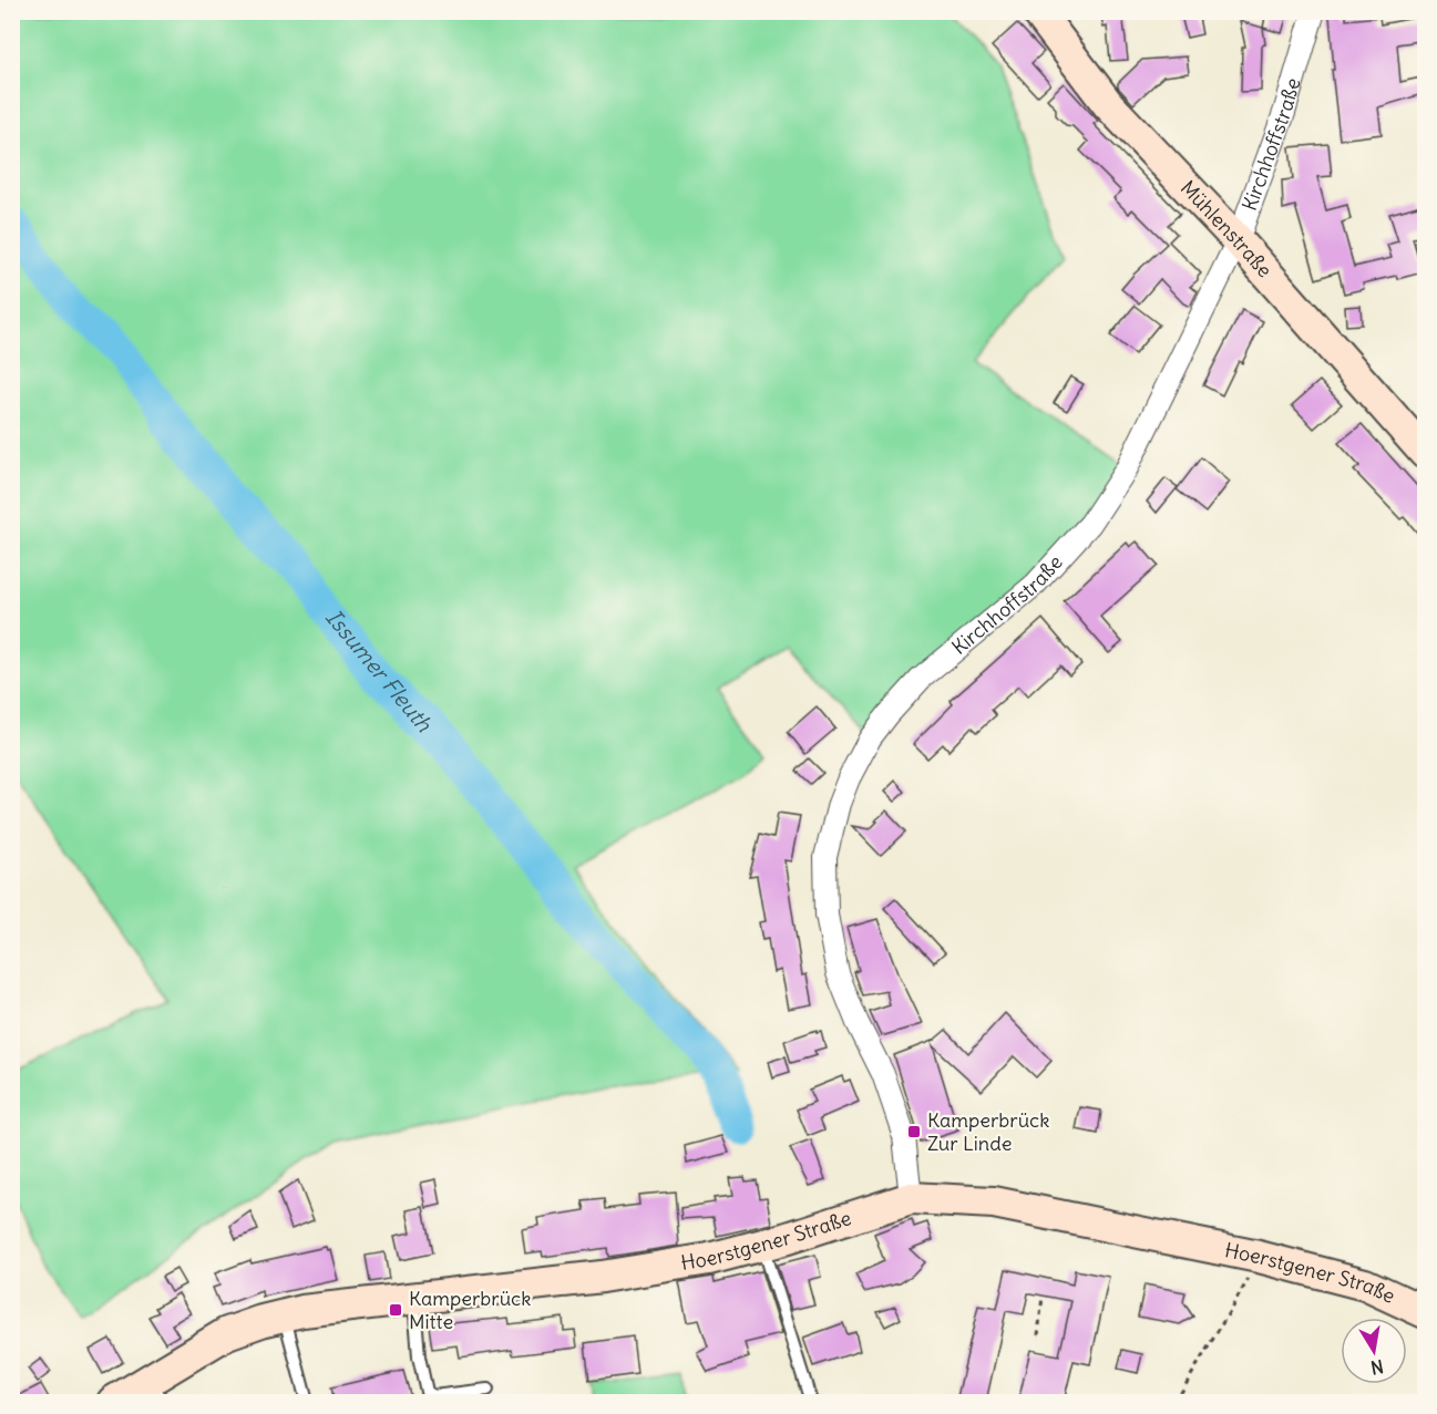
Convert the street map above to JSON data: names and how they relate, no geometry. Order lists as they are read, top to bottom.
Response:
{
  "streets": {
    "main road": ["Mühlenstraße", "Hoerstgener Straße"],
    "street": ["Kirchhoffstraße"]
  },
  "crossings": [
    ["Kirchhoffstraße", "Mühlenstraße"],
    ["Kirchhoffstraße", "Hoerstgener Straße"]
  ],
  "water": ["Issumer Fleuth"],
  "places": {
    "transit": ["Kamperbrück Zur Linde", "Kamperbrück Mitte"]
  },
  "north": "bottom"
}
